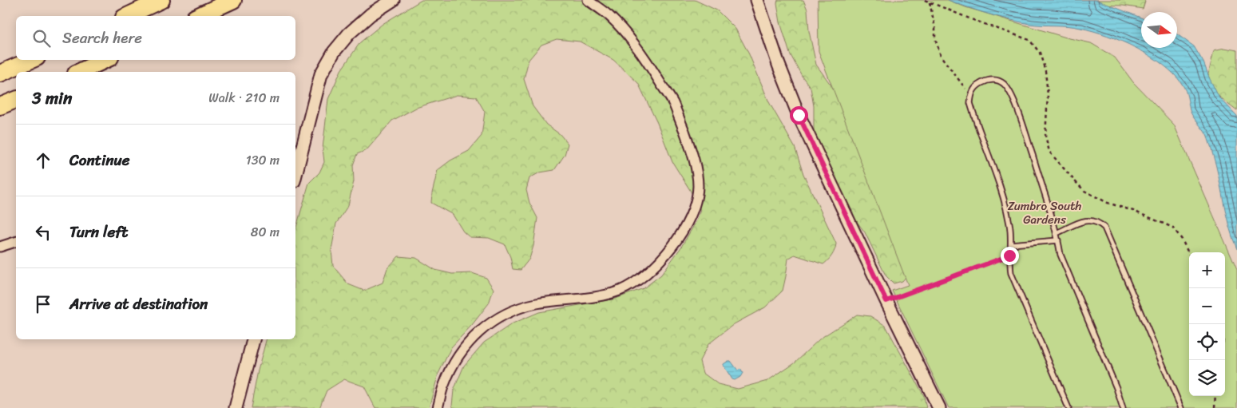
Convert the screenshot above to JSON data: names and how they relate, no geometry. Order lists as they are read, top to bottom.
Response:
{
  "parks": ["Zumbro South Gardens"],
  "north": "right",
  "page": {
    "search": "Search here",
    "heading": ["3 min", "Walk · 210 m"],
    "list": [
      ["Continue", "130 m"],
      ["Turn left", "80 m"],
      "Arrive at destination"
    ],
    "map_buttons": ["+", "−"]
  }
}
